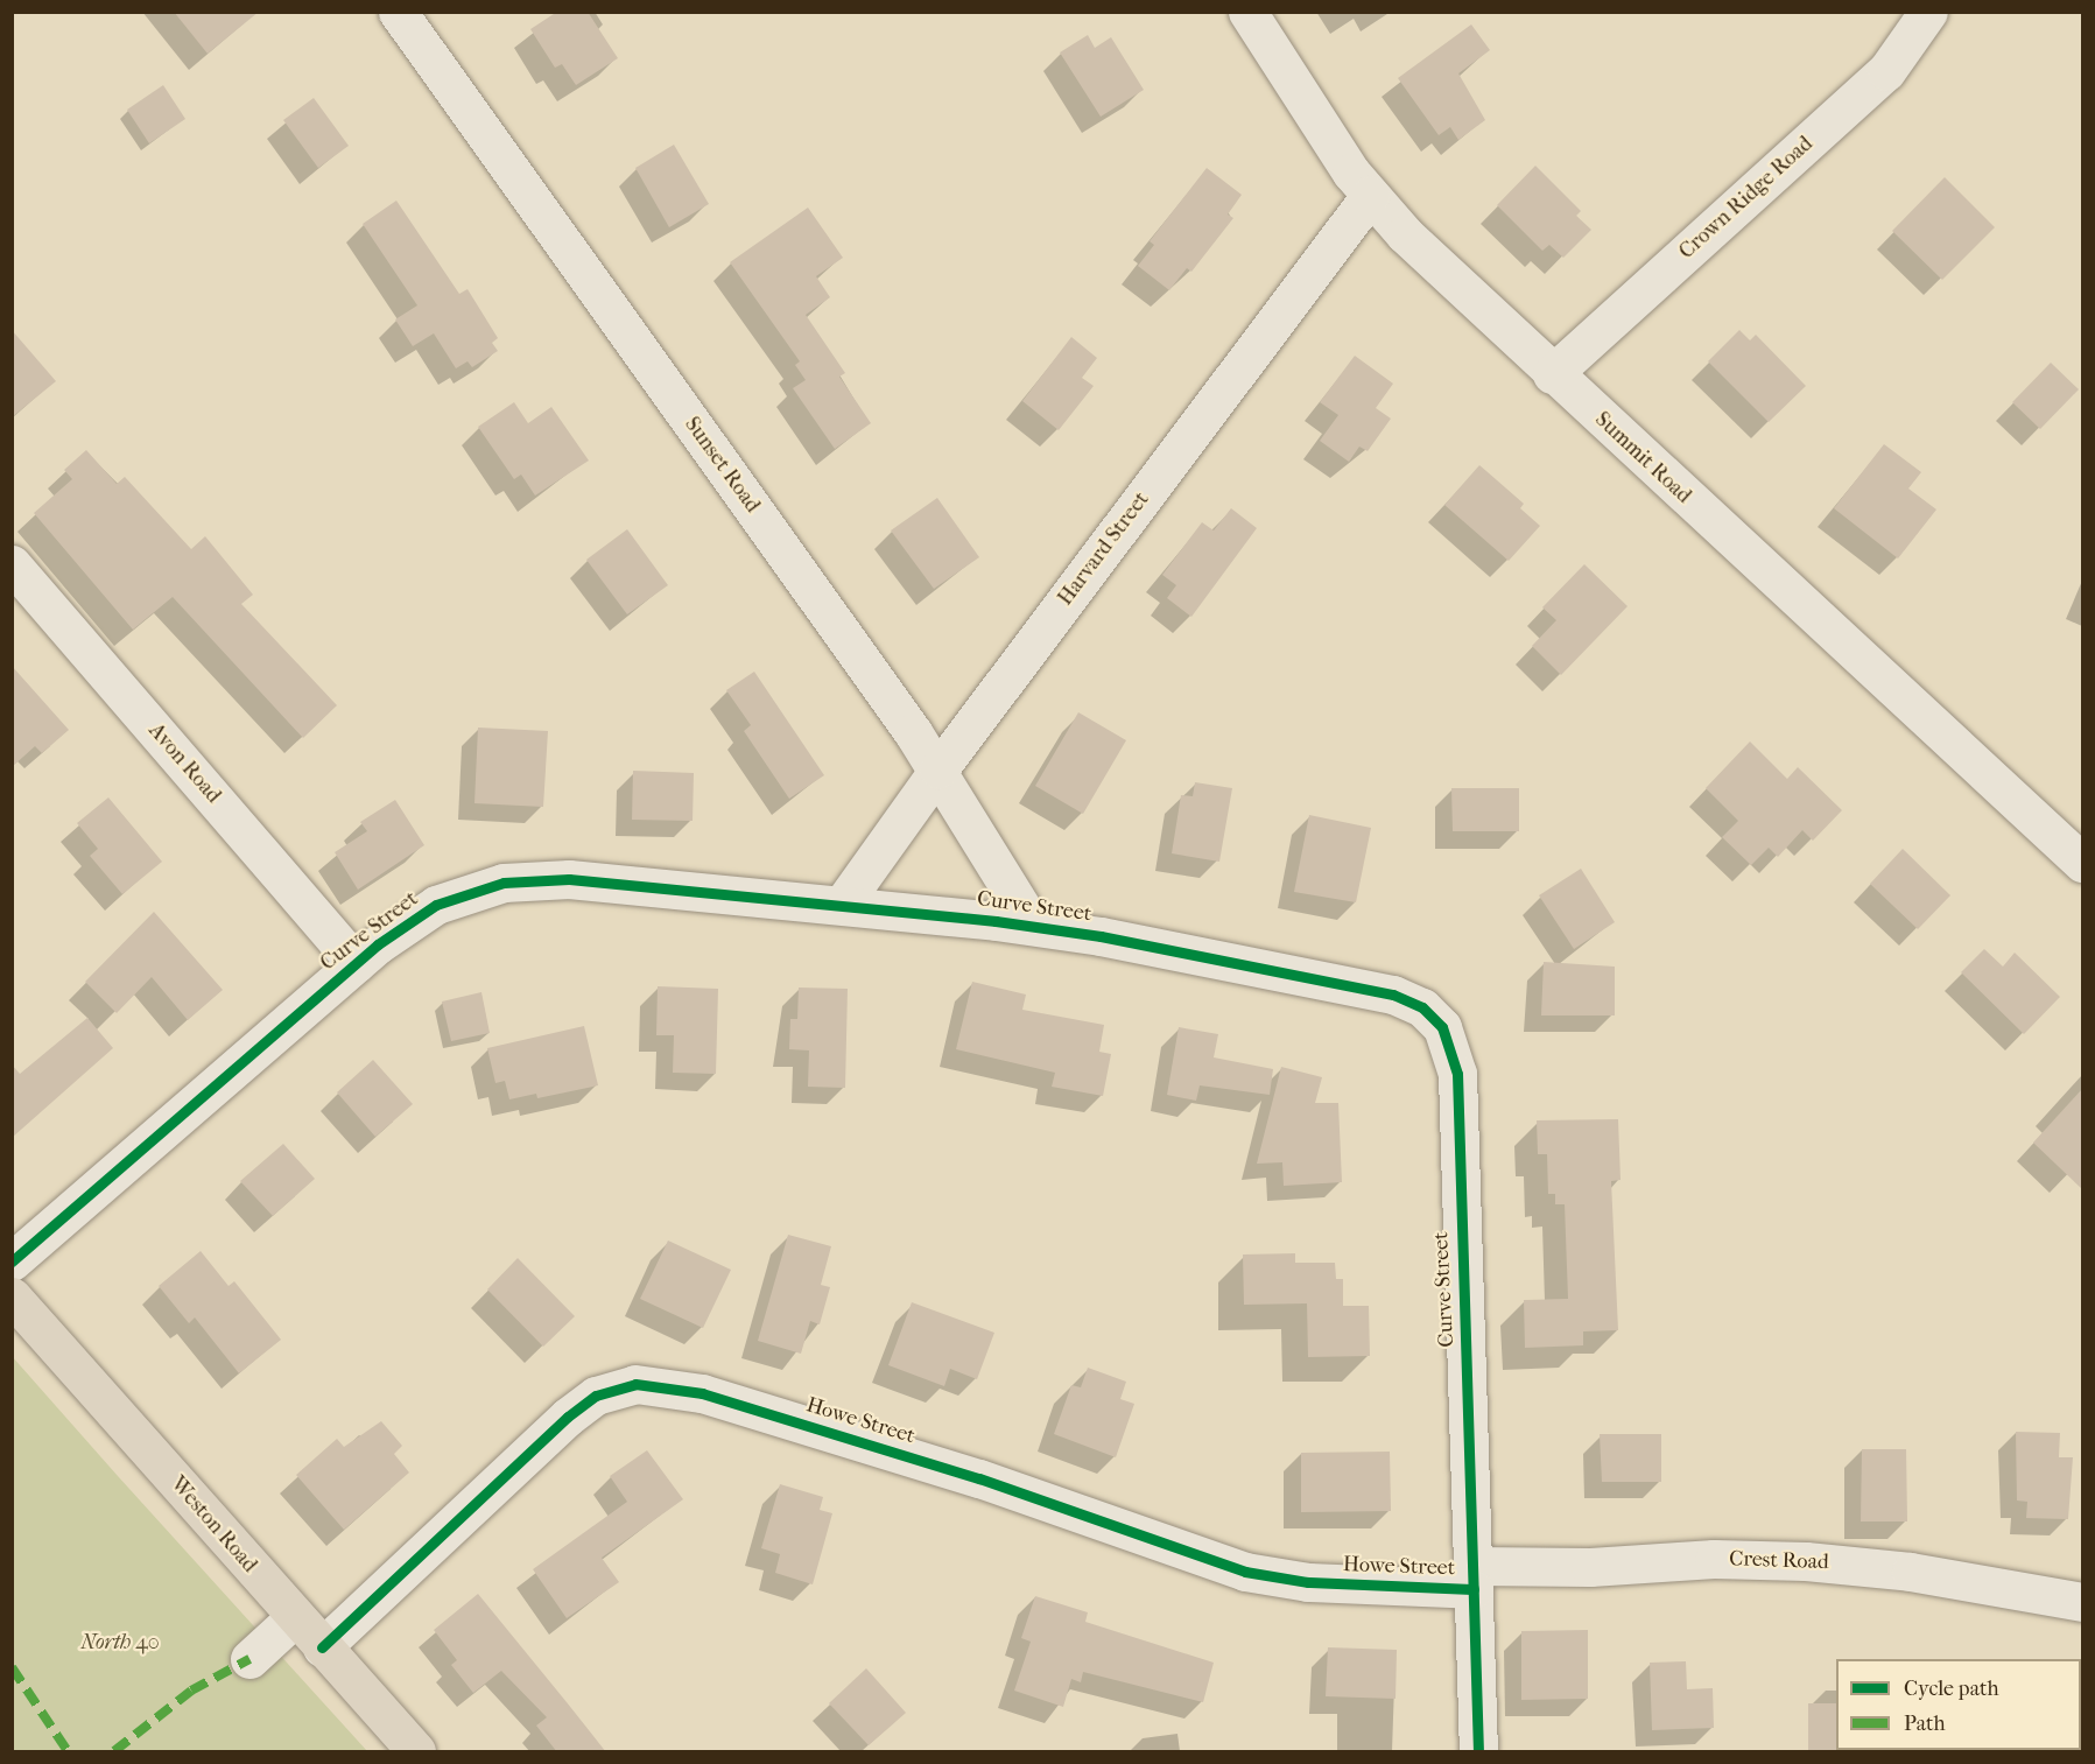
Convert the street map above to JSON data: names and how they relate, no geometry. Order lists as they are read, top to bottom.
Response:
{
  "streets": {
    "main road": ["Weston Road"],
    "street": [
      "Crown Ridge Road",
      "Summit Road",
      "Sunset Road",
      "Harvard Street",
      "Avon Road",
      "Curve Street",
      "Howe Street",
      "Crest Road"
    ]
  },
  "crossings": [
    ["Crown Ridge Road", "Summit Road"],
    ["Summit Road", "Harvard Street"],
    ["Sunset Road", "Harvard Street"],
    ["Sunset Road", "Curve Street"],
    ["Harvard Street", "Curve Street"],
    ["Avon Road", "Curve Street"],
    ["Curve Street", "Howe Street"],
    ["Curve Street", "Crest Road"],
    ["Howe Street", "Weston Road"],
    ["Howe Street", "Crest Road"]
  ],
  "parks": ["North 40"],
  "legend": ["Cycle path", "Path"]
}
